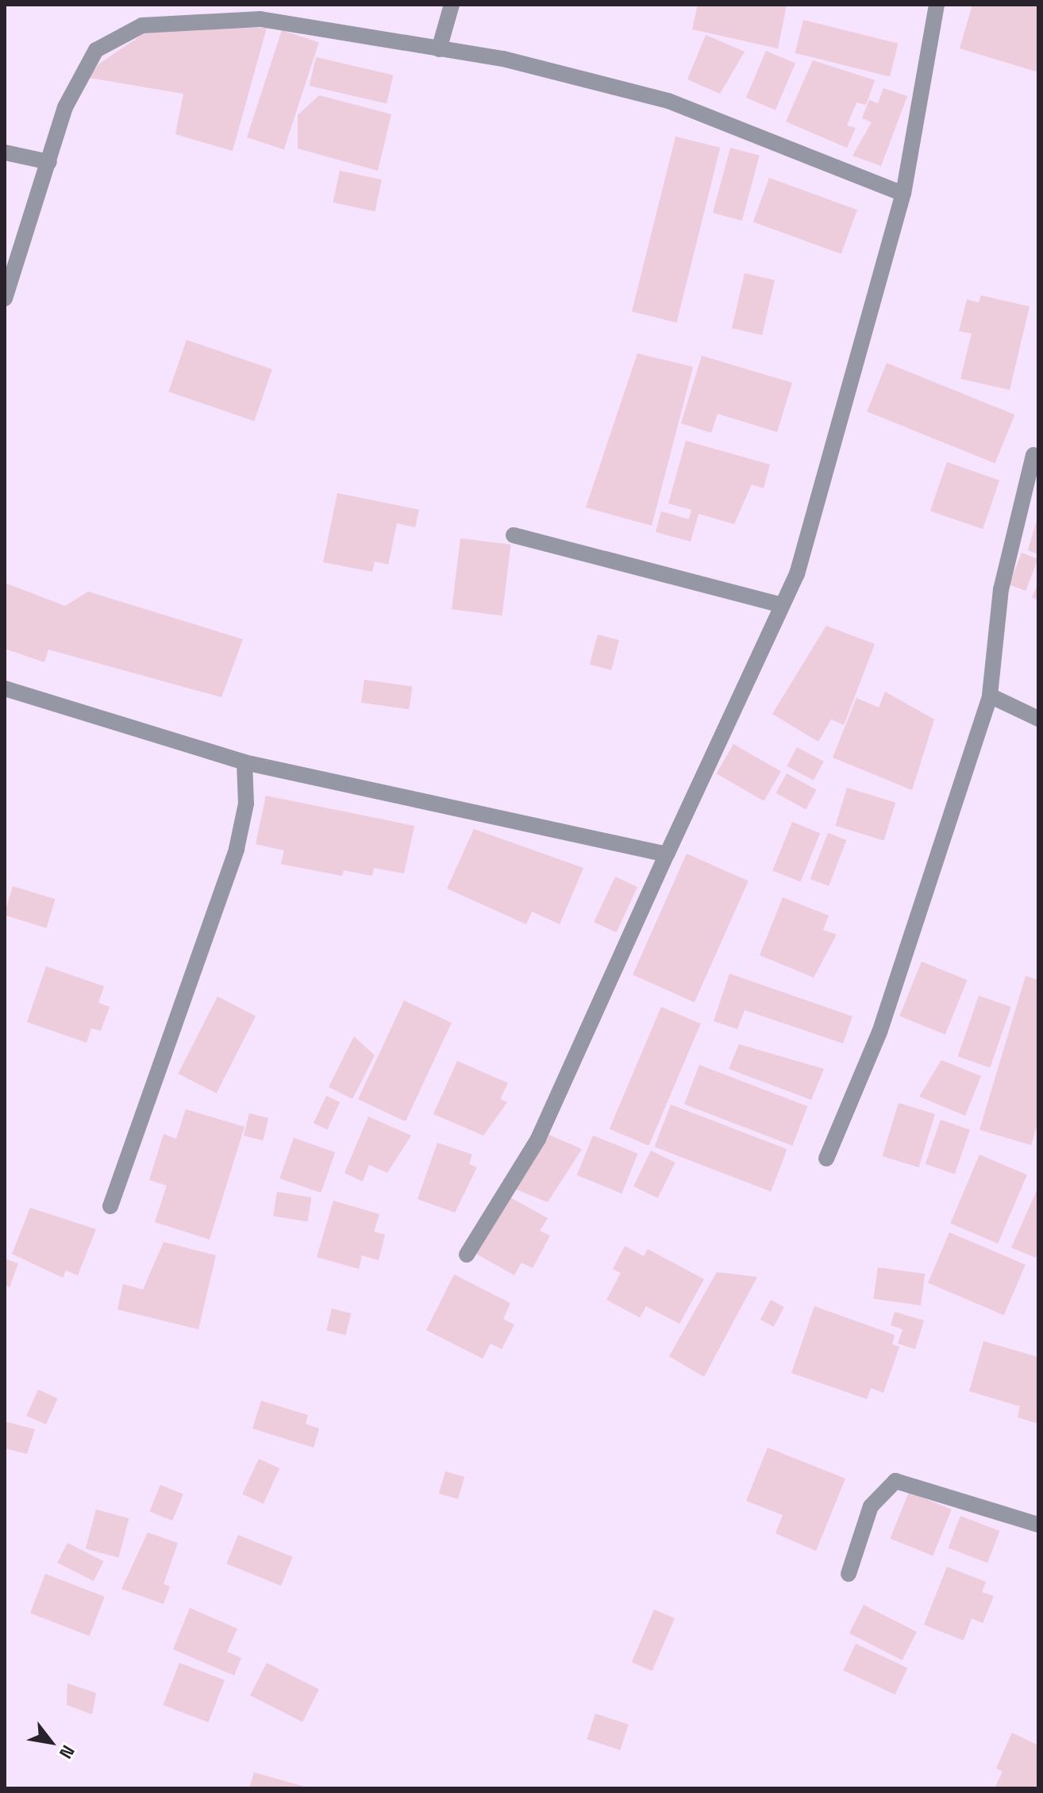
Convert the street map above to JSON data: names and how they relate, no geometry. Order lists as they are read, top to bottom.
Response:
{
  "north": "bottom right"
}
